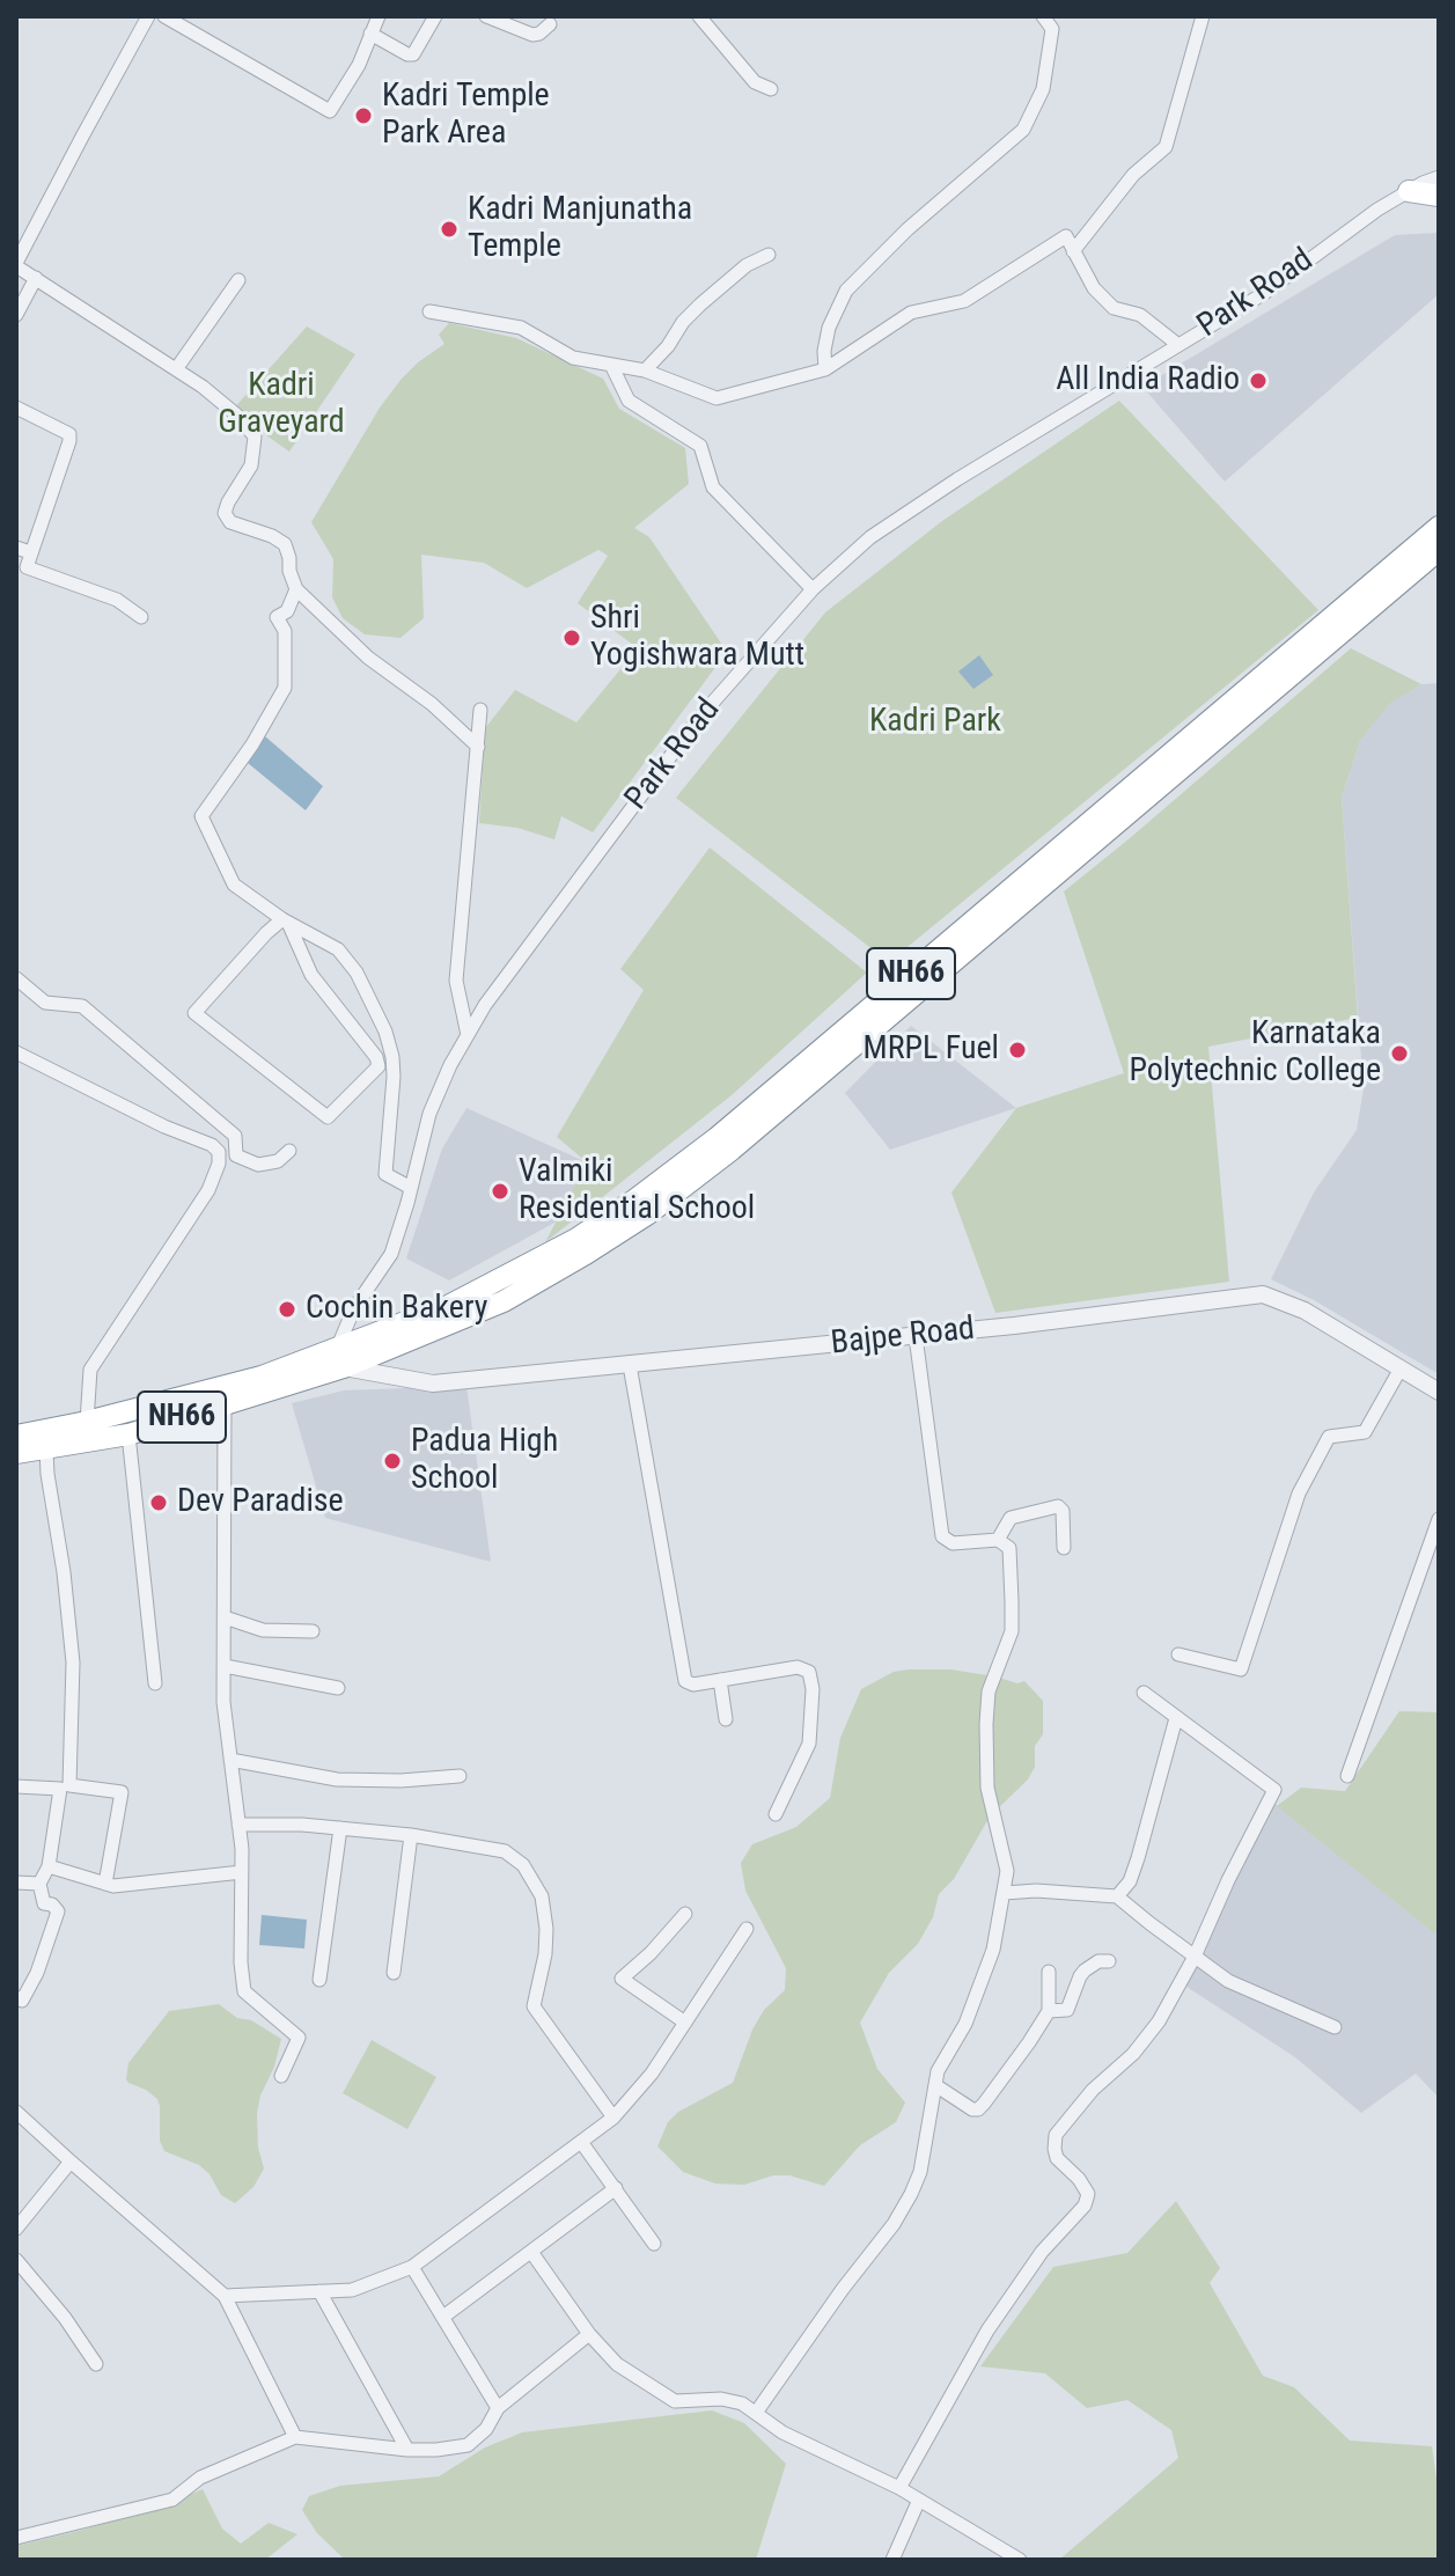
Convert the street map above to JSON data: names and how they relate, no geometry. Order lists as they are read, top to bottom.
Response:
{
  "streets": {
    "main road": ["NH66"],
    "street": ["Park Road", "Bajpe Road"]
  },
  "crossings": [
    ["Park Road", "NH66"],
    ["Park Road", "Bajpe Road"],
    ["NH66", "Bajpe Road"]
  ],
  "parks": ["Kadri Graveyard", "Kadri Park"],
  "places": [
    "Kadri Temple Park Area",
    "Kadri Manjunatha Temple",
    "All India Radio",
    "Shri Yogishwara Mutt",
    "MRPL Fuel",
    "Karnataka Polytechnic College",
    "Valmiki Residential School",
    "Cochin Bakery",
    "Padua High School",
    "Dev Paradise"
  ]
}
